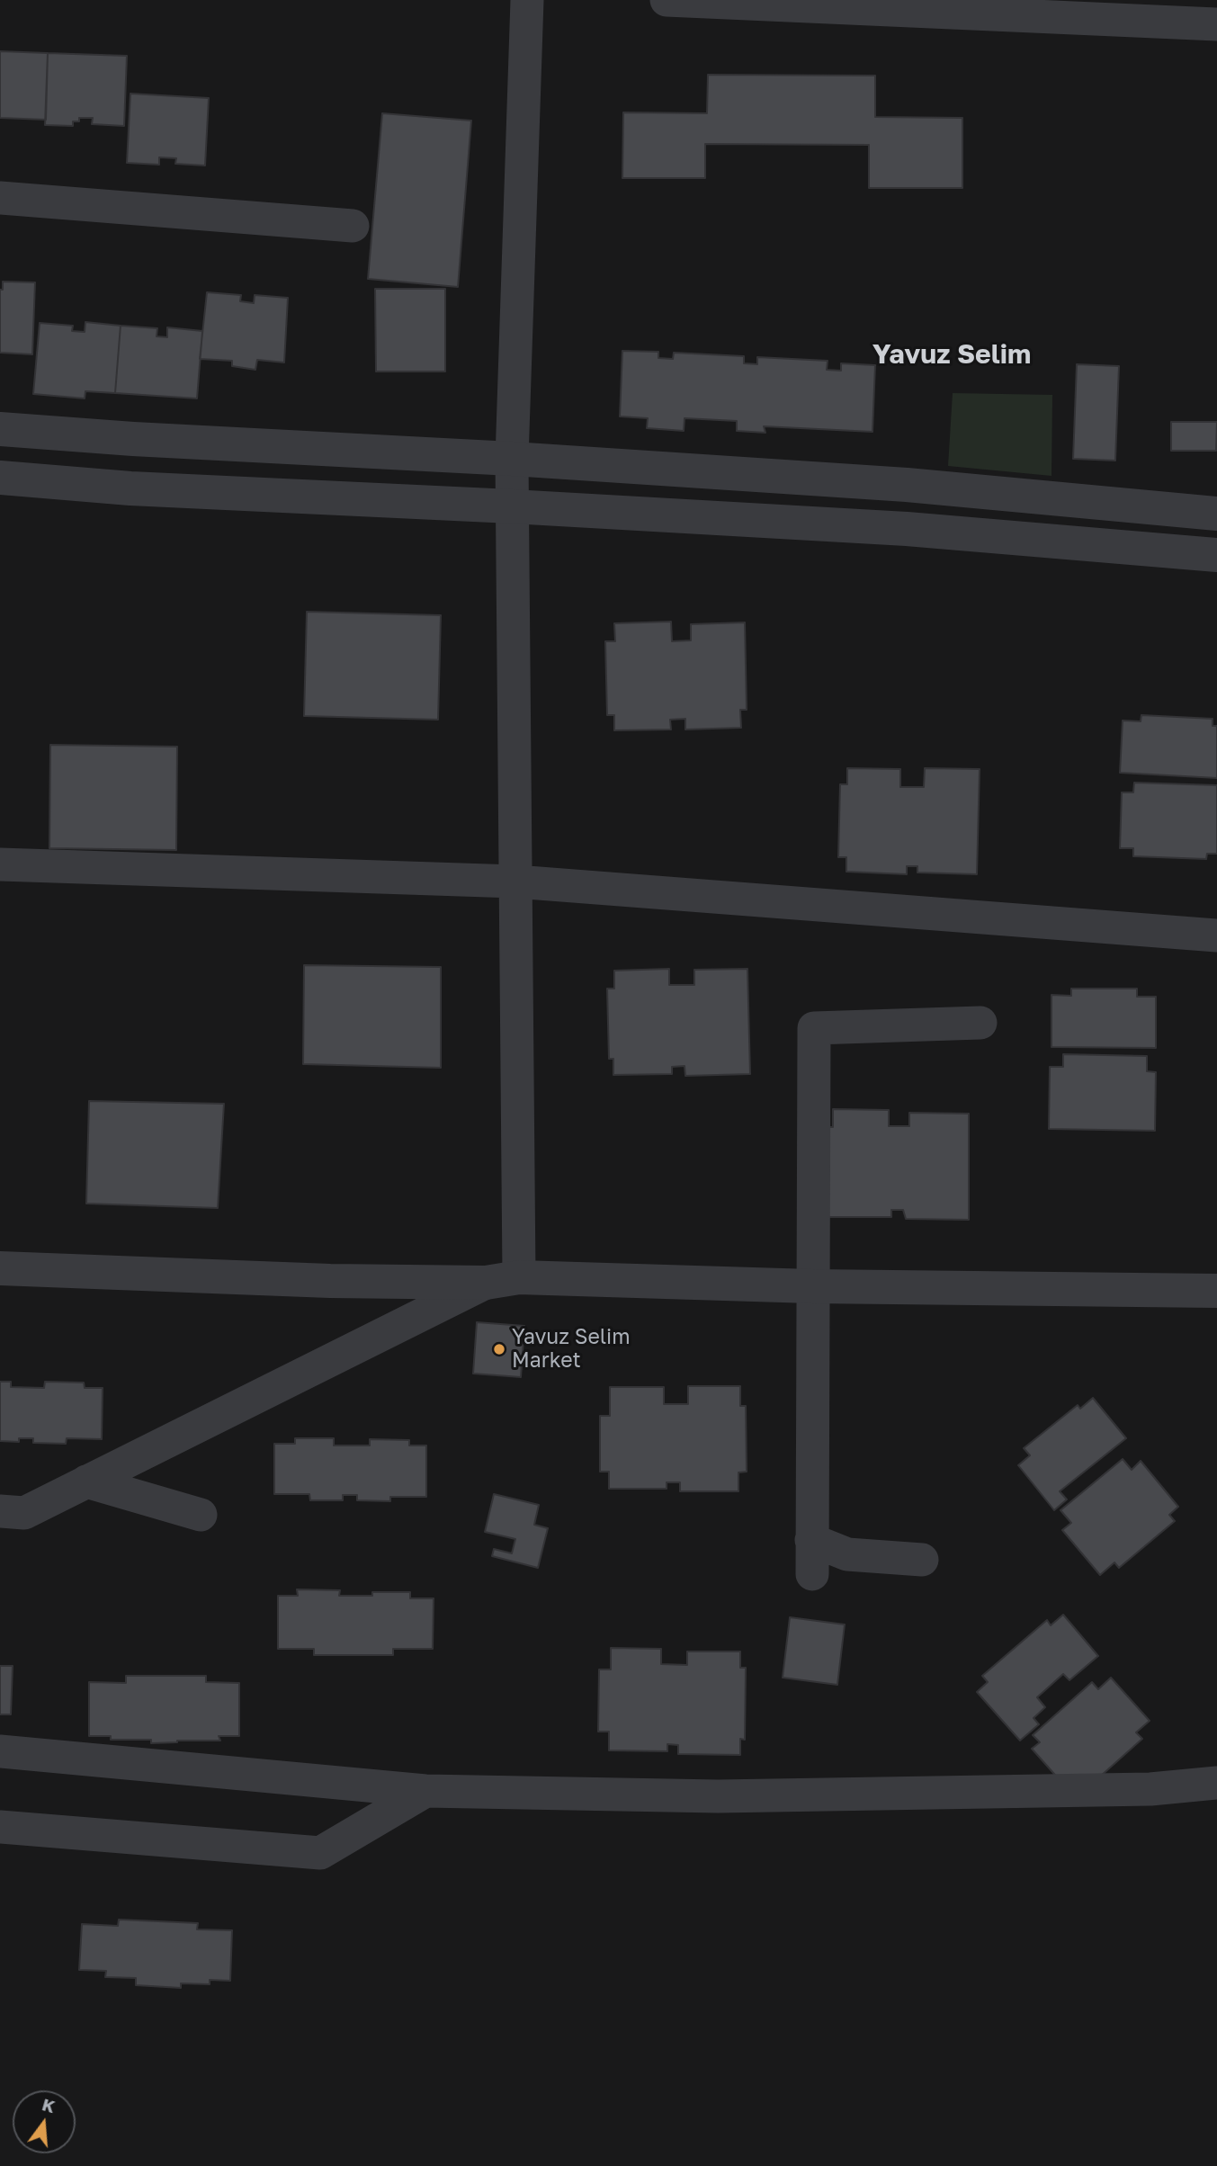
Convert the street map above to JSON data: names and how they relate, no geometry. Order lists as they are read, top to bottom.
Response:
{
  "districts": ["Yavuz Selim"],
  "places": ["Yavuz Selim Market"],
  "north": "top"
}
